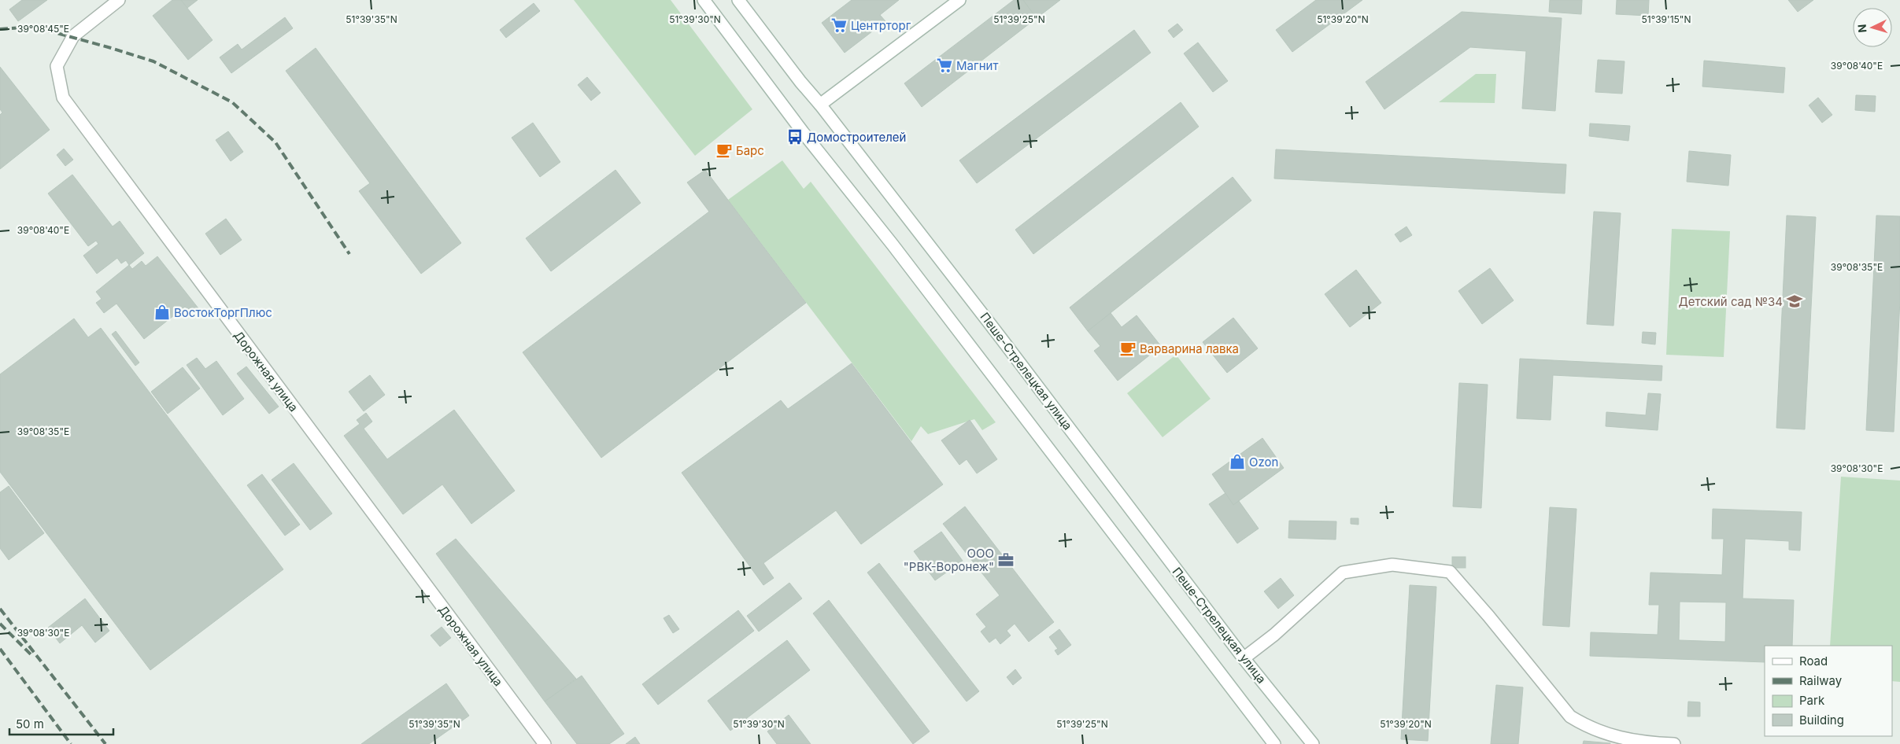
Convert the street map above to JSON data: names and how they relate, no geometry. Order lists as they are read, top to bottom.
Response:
{
  "streets": {
    "main road": ["Дорожная улица", "Пеше-Стрелецкая улица"]
  },
  "places": {
    "supermarket": ["Центрторг", "Магнит"],
    "bus stop": ["Домостроителей"],
    "cafe": ["Барс", "Варварина лавка"],
    "school or university": ["Детский сад №34"],
    "shop": ["ВостокТоргПлюс", "Ozon"],
    "office": ["ООО \"РВК-Воронеж\""]
  },
  "legend": [
    "Road",
    "Railway",
    "Park",
    "Building"
  ],
  "scale_bar": "50 m",
  "north": "left",
  "coordinates": [
    "51°39'35\"N",
    "51°39'30\"N",
    "51°39'25\"N",
    "51°39'20\"N",
    "51°39'15\"N",
    "39°08'45\"E",
    "39°08'40\"E",
    "39°08'35\"E",
    "39°08'30\"E"
  ]
}
